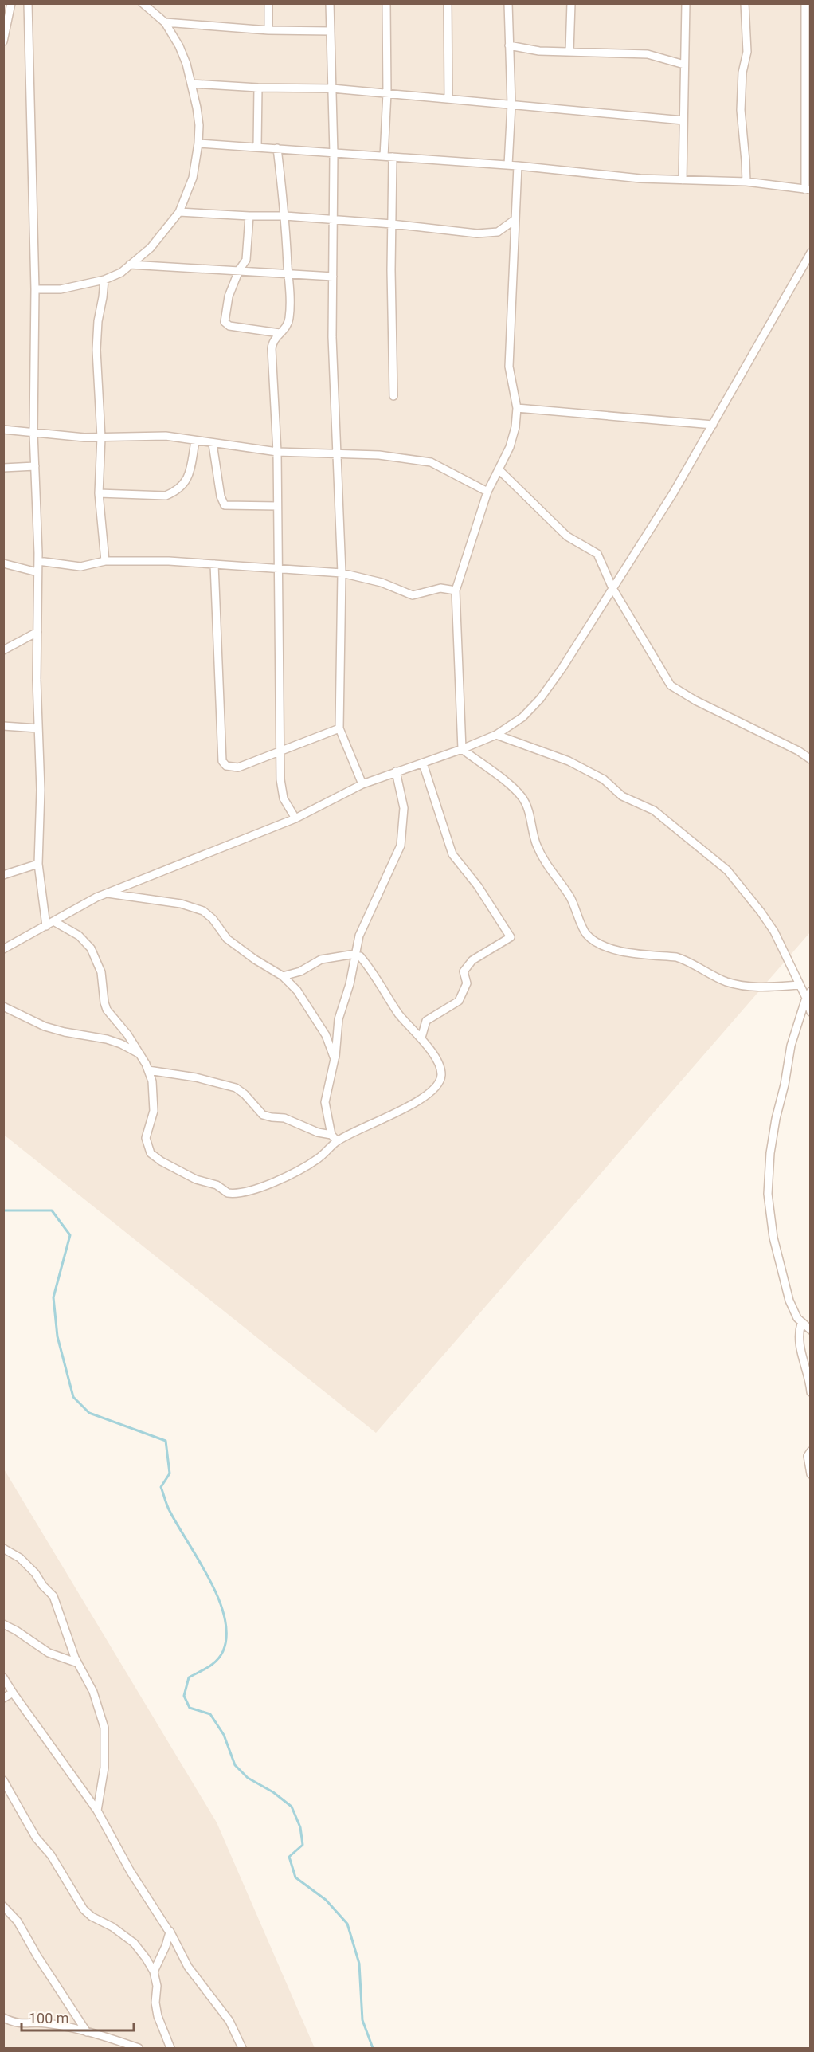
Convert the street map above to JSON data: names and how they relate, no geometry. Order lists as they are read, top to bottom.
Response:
{
  "scale_bar": "100 m"
}
